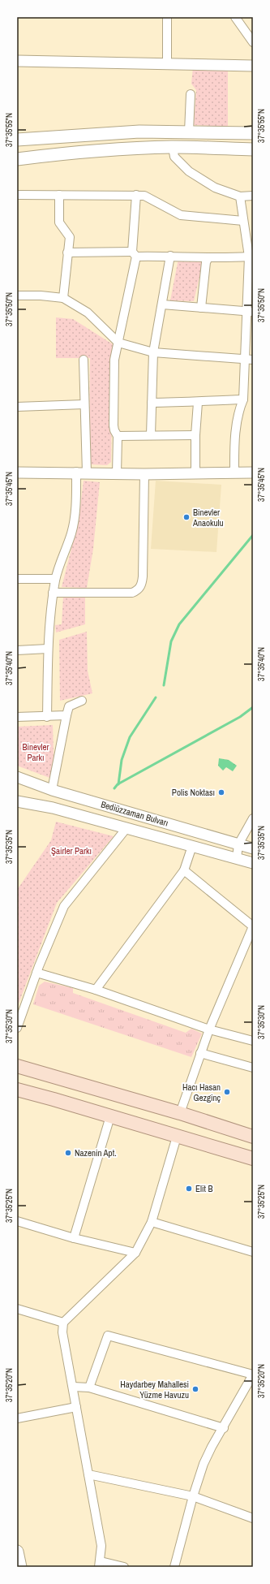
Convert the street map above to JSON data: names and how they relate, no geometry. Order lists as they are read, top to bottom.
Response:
{
  "streets": {
    "street": ["Bediüzzaman Bulvarı"]
  },
  "parks": ["Binevler Parkı", "Şairler Parkı"],
  "places": [
    "Binevler Anaokulu",
    "Polis Noktası",
    "Hacı Hasan Gezginç",
    "Nazenin Apt.",
    "Elit B",
    "Haydarbey Mahallesi Yüzme Havuzu"
  ],
  "coordinates": [
    "37°35'55\"N",
    "37°35'50\"N",
    "37°35'45\"N",
    "37°35'40\"N",
    "37°35'35\"N",
    "37°35'30\"N",
    "37°35'25\"N",
    "37°35'20\"N"
  ]
}
